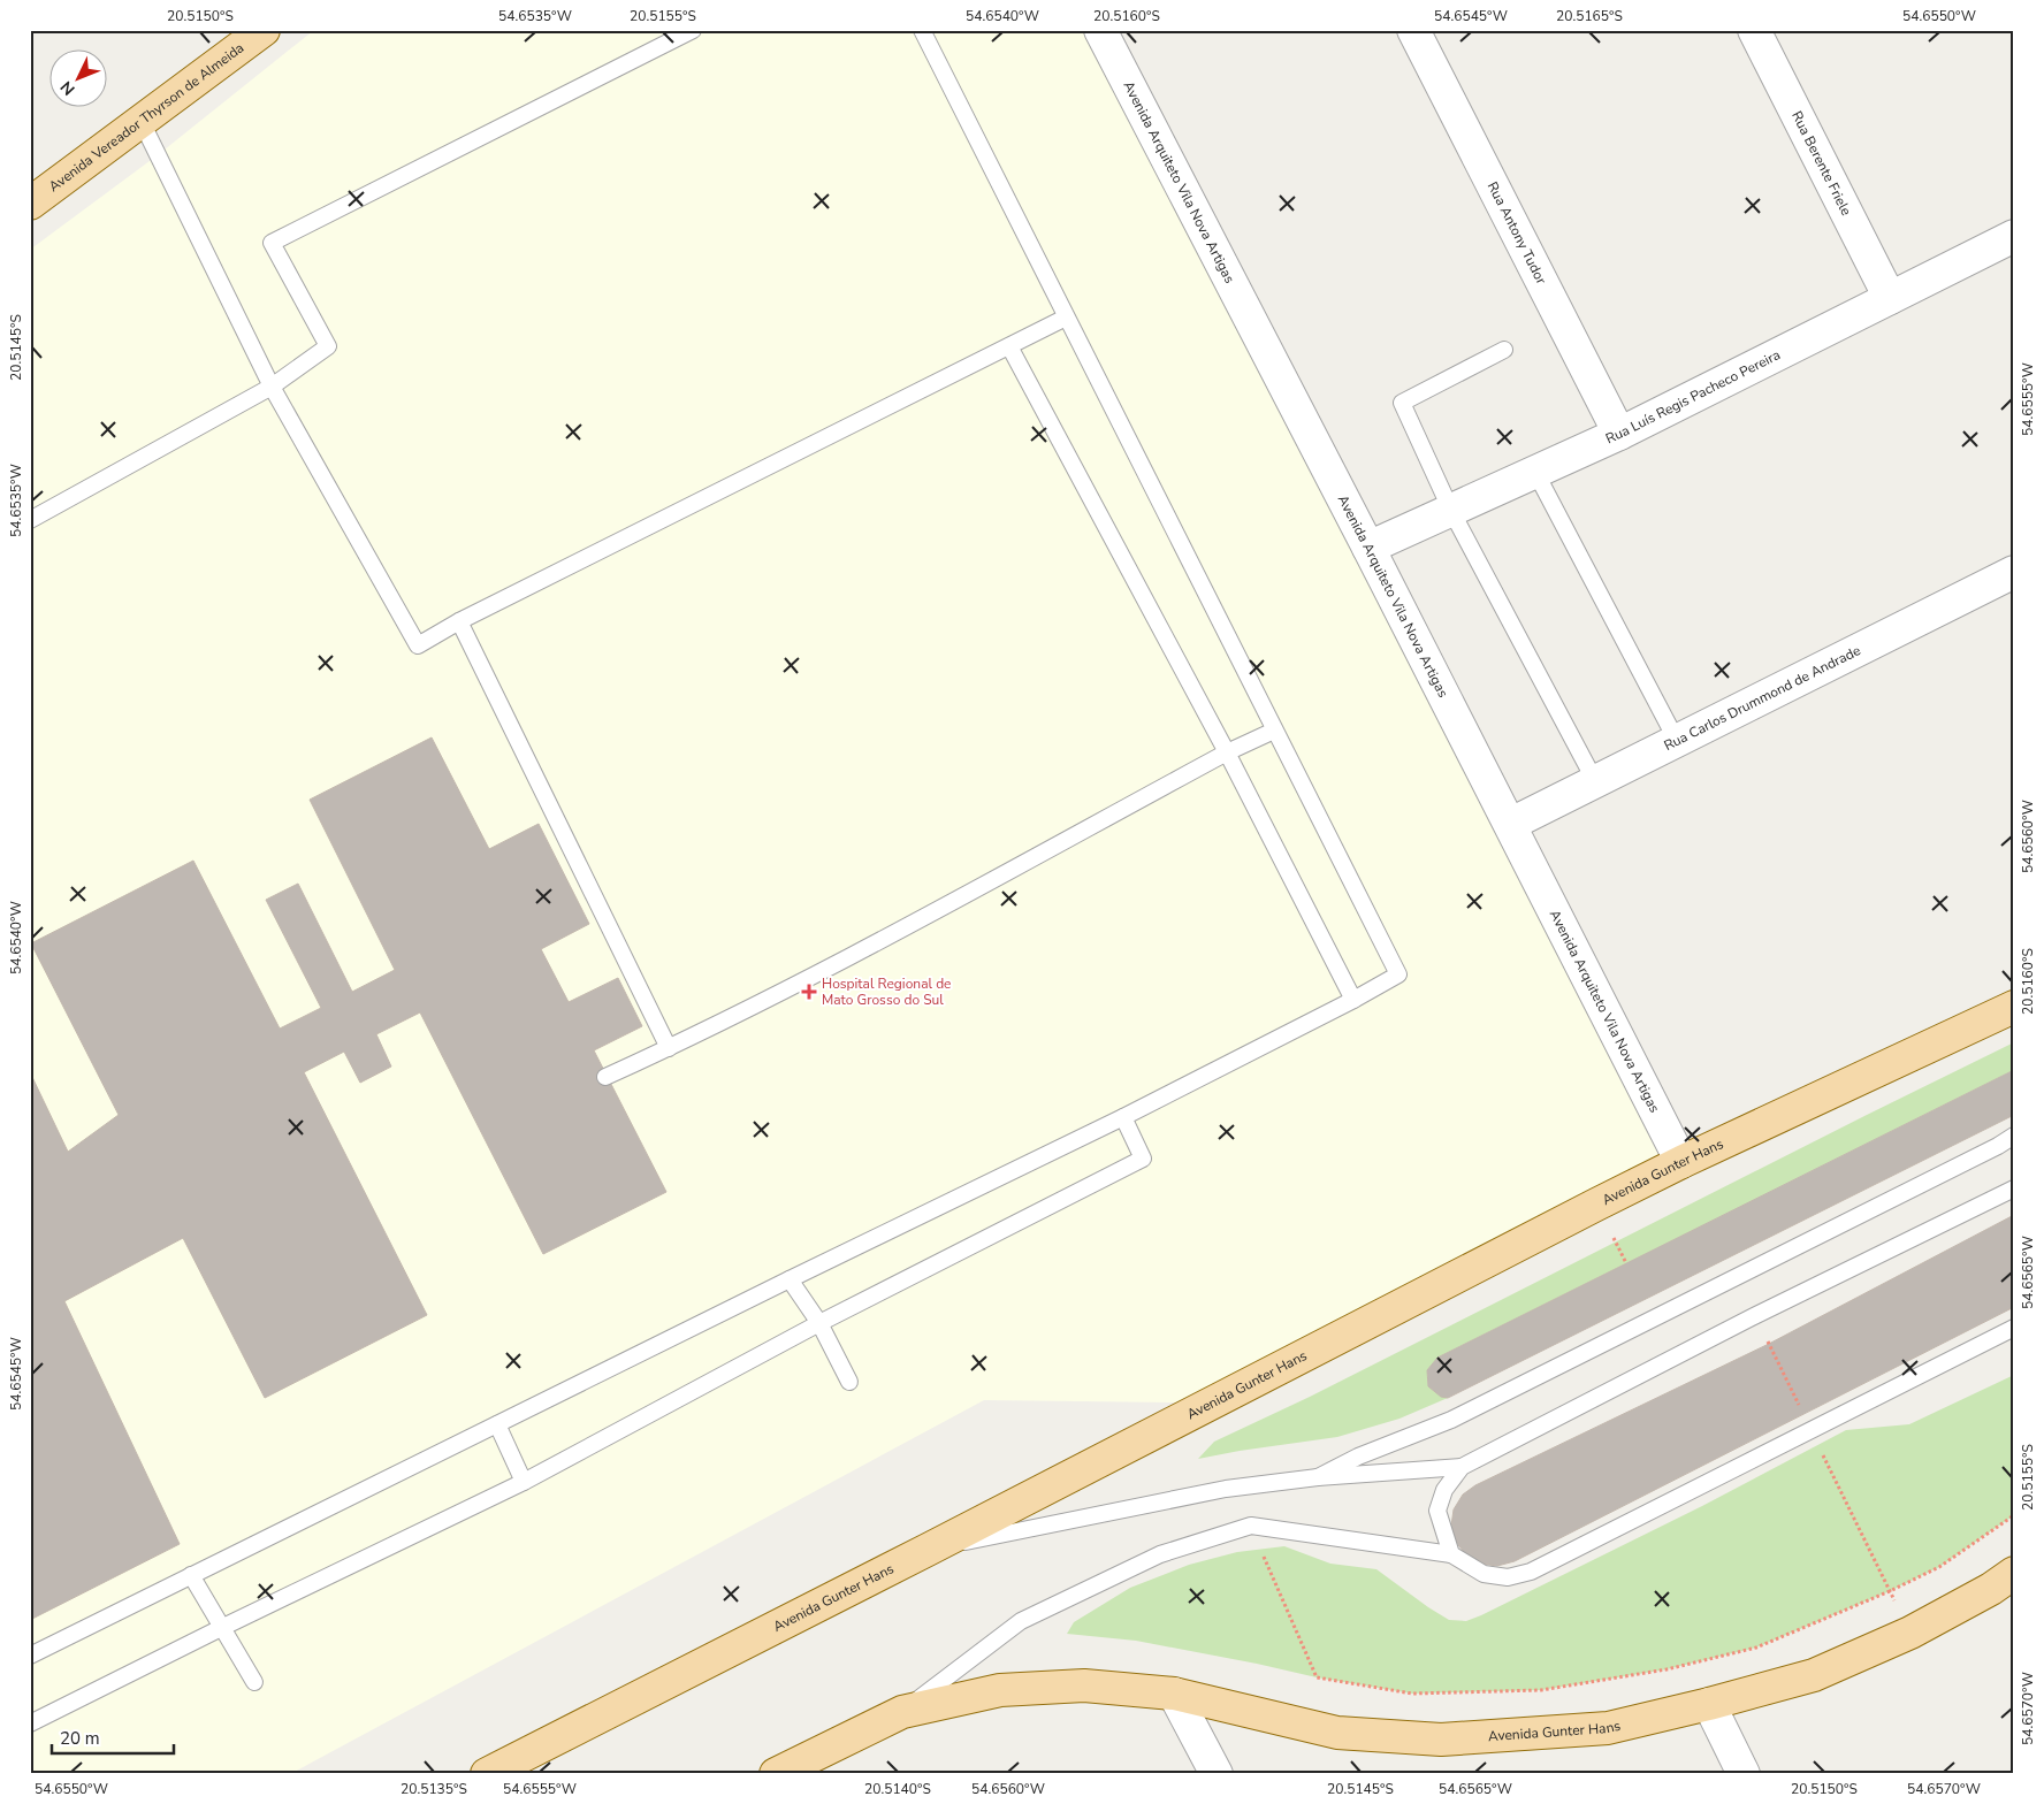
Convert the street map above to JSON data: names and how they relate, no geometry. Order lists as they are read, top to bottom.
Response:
{
  "streets": {
    "main road": ["Avenida Vereador Thyrson de Almeida", "Avenida Gunter Hans"],
    "street": [
      "Rua Berente Friele",
      "Avenida Arquiteto Vila Nova Artigas",
      "Rua Antony Tudor",
      "Rua Luís Regis Pacheco Pereira",
      "Rua Carlos Drummond de Andrade"
    ]
  },
  "crossings": [
    ["Rua Berente Friele", "Rua Luís Regis Pacheco Pereira"],
    ["Avenida Arquiteto Vila Nova Artigas", "Rua Luís Regis Pacheco Pereira"],
    ["Avenida Arquiteto Vila Nova Artigas", "Rua Carlos Drummond de Andrade"],
    ["Avenida Arquiteto Vila Nova Artigas", "Avenida Gunter Hans"],
    ["Rua Antony Tudor", "Rua Luís Regis Pacheco Pereira"]
  ],
  "places": {
    "health": ["Hospital Regional de Mato Grosso do Sul"]
  },
  "scale_bar": "20 m",
  "north": "bottom left",
  "coordinates": [
    "20.5150°S",
    "54.6535°W",
    "20.5155°S",
    "54.6540°W",
    "20.5160°S",
    "54.6545°W",
    "20.5165°S",
    "54.6550°W",
    "20.5145°S",
    "54.6555°W",
    "54.6560°W",
    "54.6565°W",
    "54.6570°W",
    "20.5135°S",
    "20.5140°S"
  ]
}
